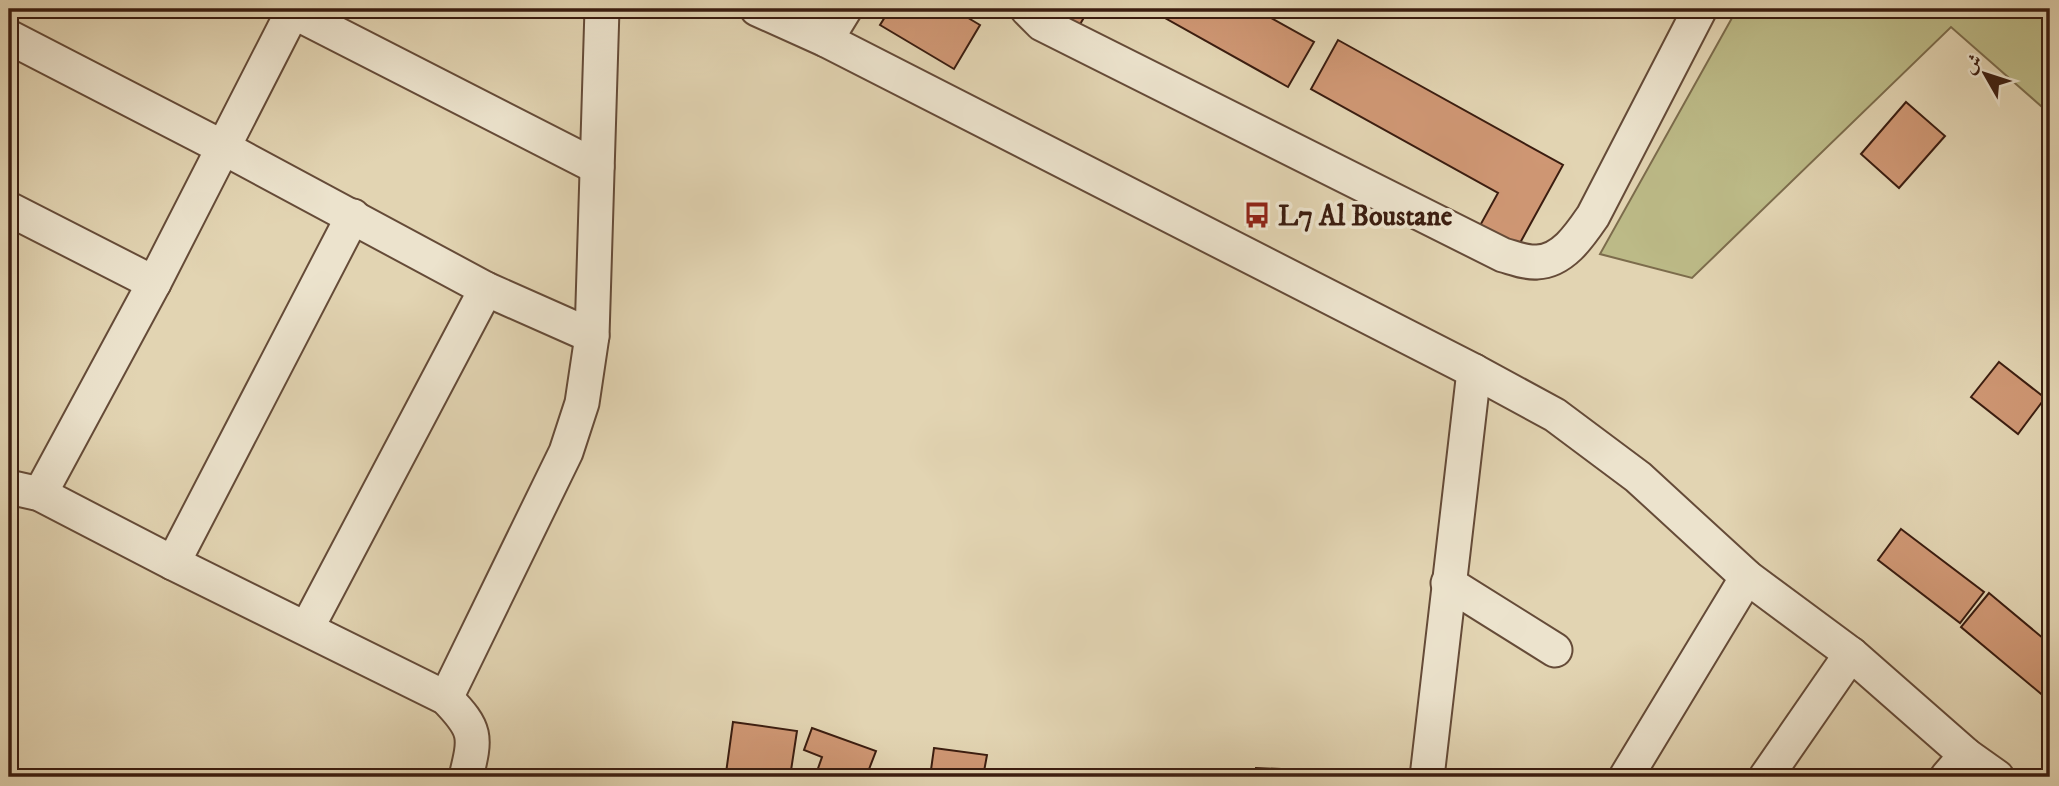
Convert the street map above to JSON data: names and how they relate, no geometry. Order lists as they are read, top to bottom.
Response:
{
  "places": {
    "bus stop": ["L7 Al Boustane"]
  },
  "north": "top left"
}
